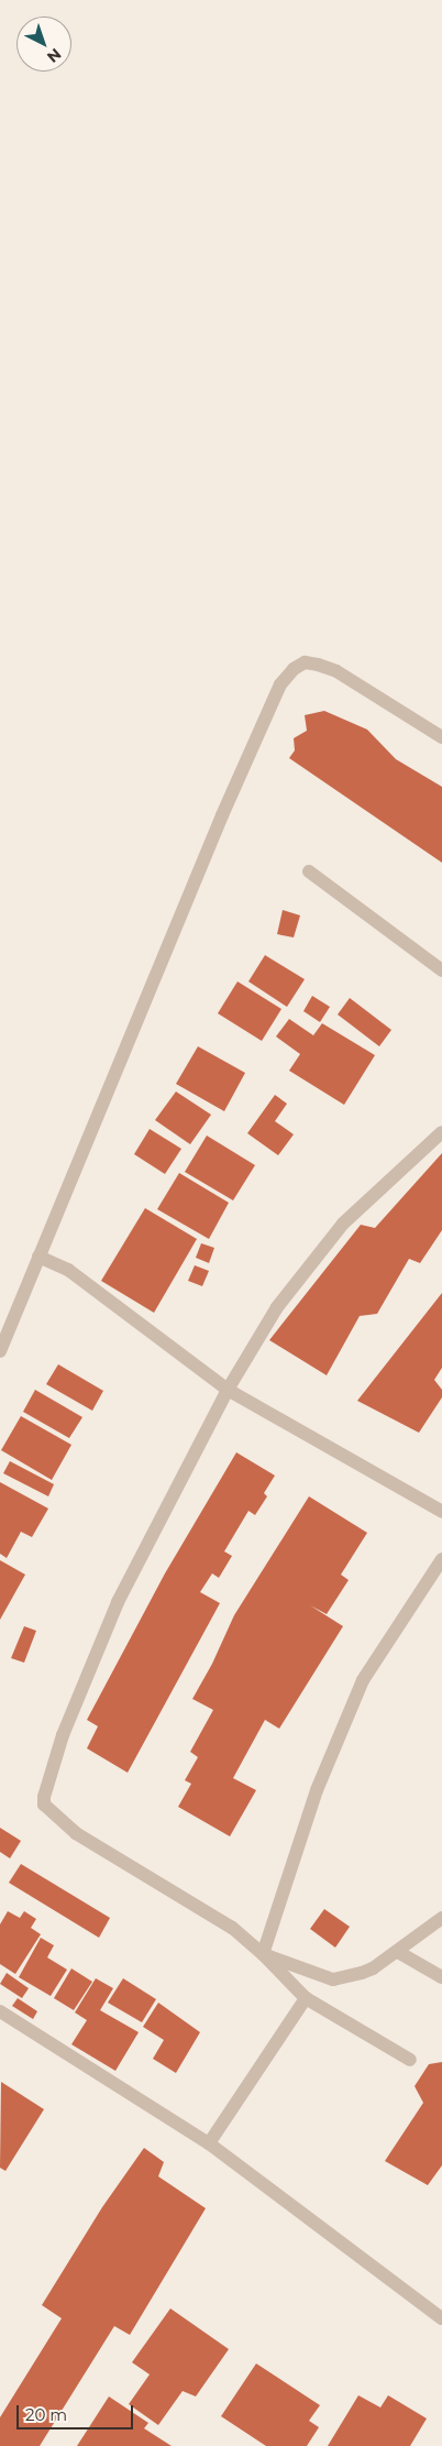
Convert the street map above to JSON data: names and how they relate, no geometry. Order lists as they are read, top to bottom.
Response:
{
  "scale_bar": "20 m",
  "north": "bottom right"
}
